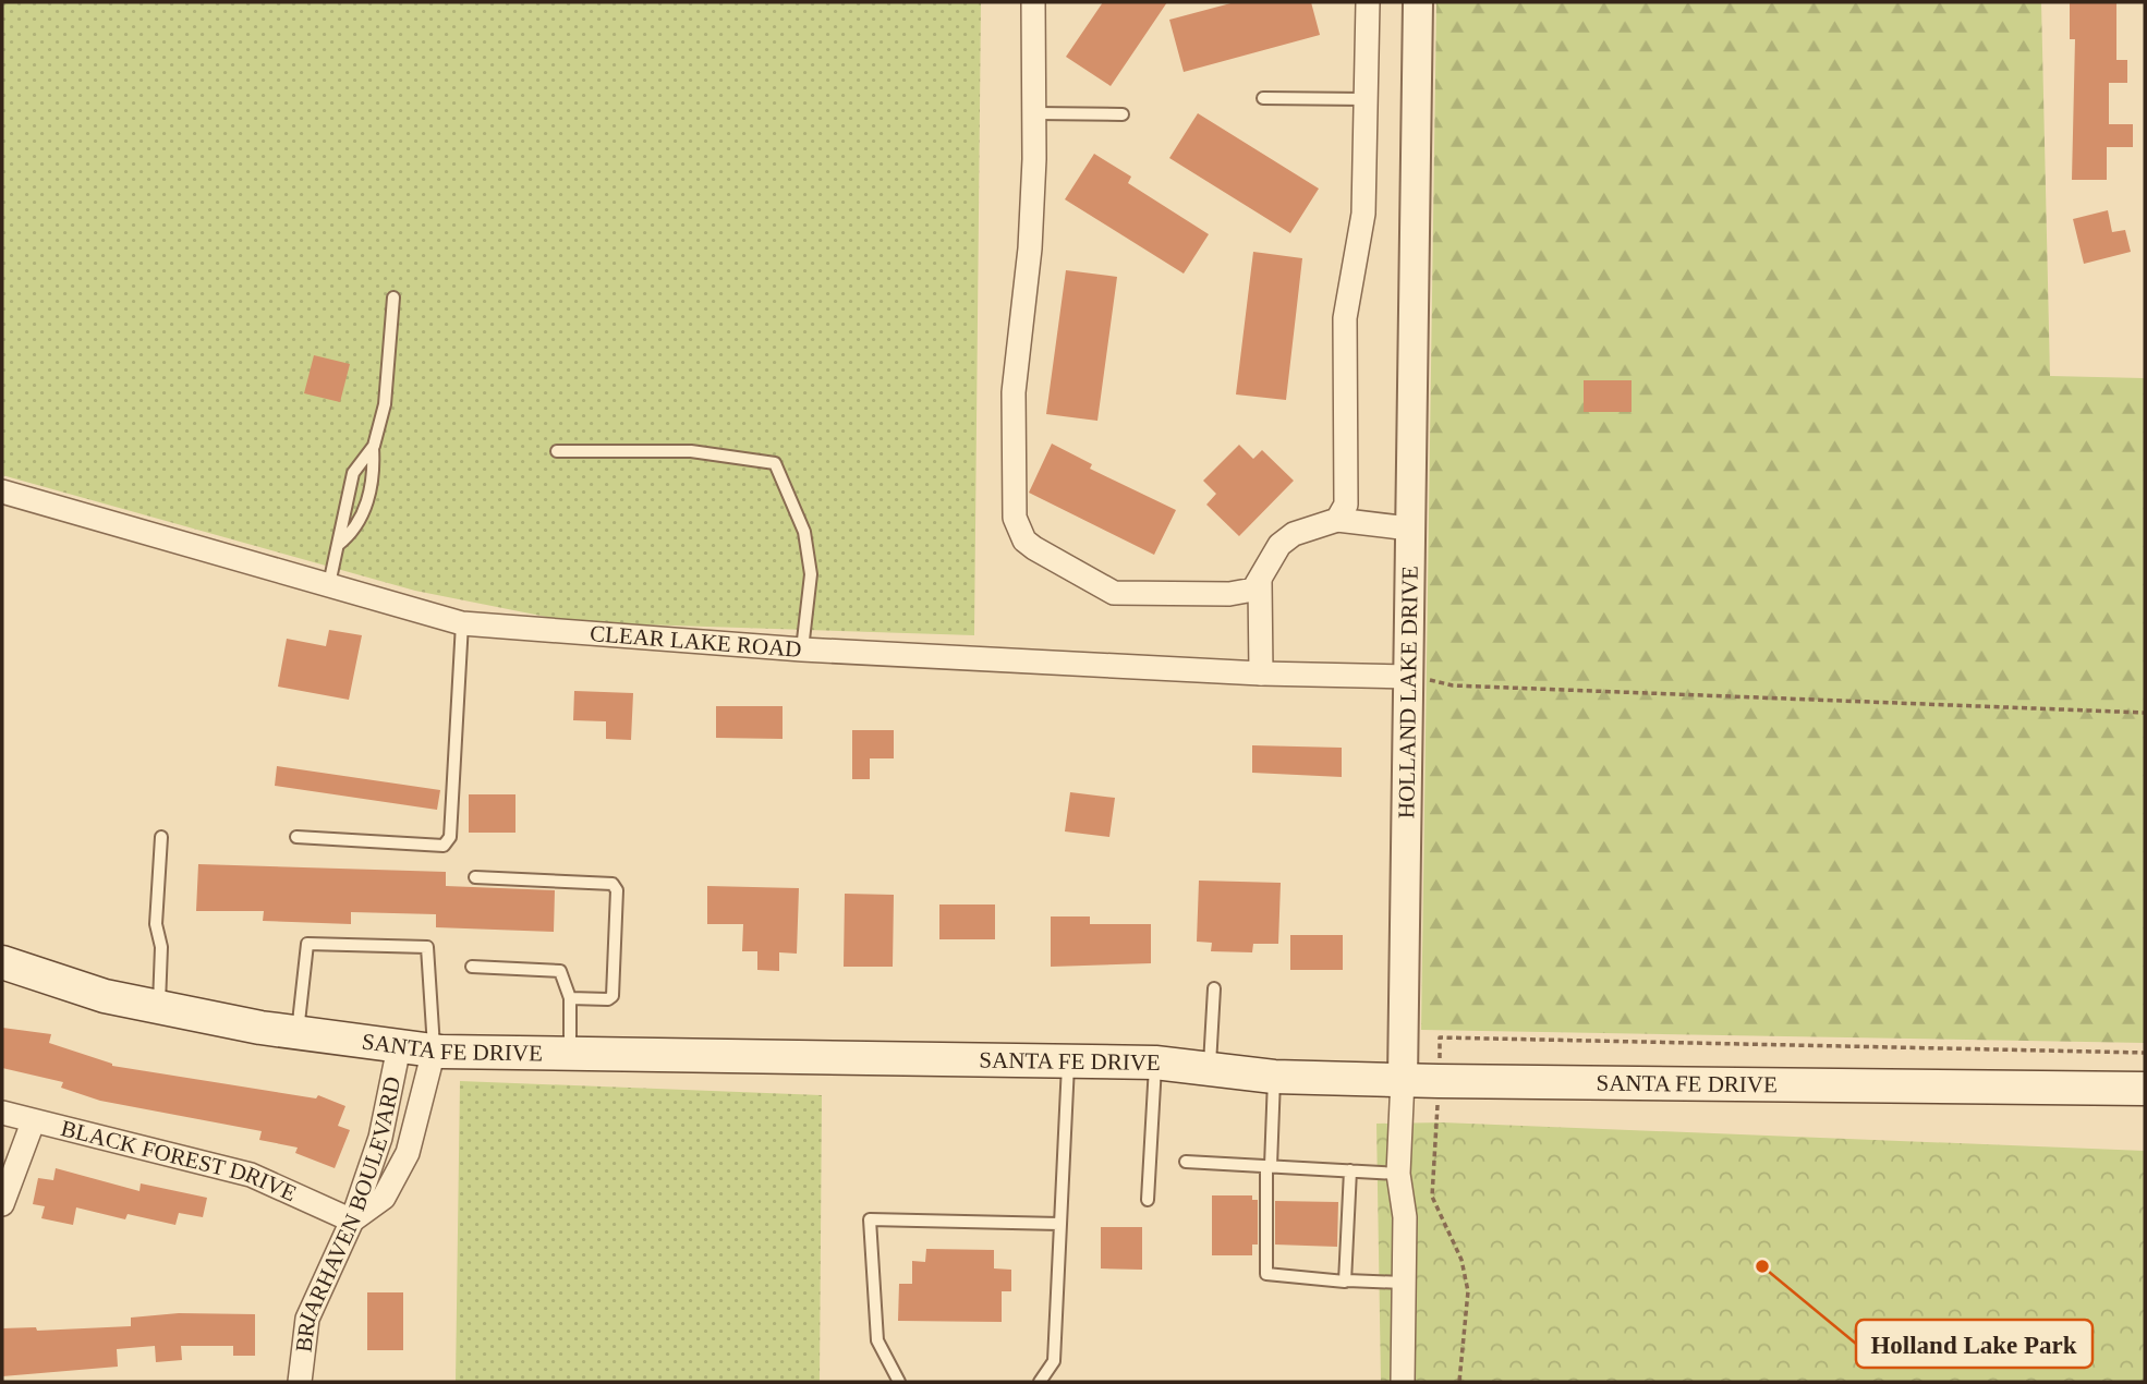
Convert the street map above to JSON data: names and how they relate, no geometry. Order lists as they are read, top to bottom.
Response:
{
  "streets": {
    "main road": ["SANTA FE DRIVE"],
    "street": [
      "CLEAR LAKE ROAD",
      "HOLLAND LAKE DRIVE",
      "BLACK FOREST DRIVE",
      "BRIARHAVEN BOULEVARD"
    ]
  },
  "crossings": [
    ["CLEAR LAKE ROAD", "HOLLAND LAKE DRIVE"],
    ["HOLLAND LAKE DRIVE", "SANTA FE DRIVE"],
    ["SANTA FE DRIVE", "BRIARHAVEN BOULEVARD"],
    ["BLACK FOREST DRIVE", "BRIARHAVEN BOULEVARD"]
  ],
  "places": ["Holland Lake Park"]
}
